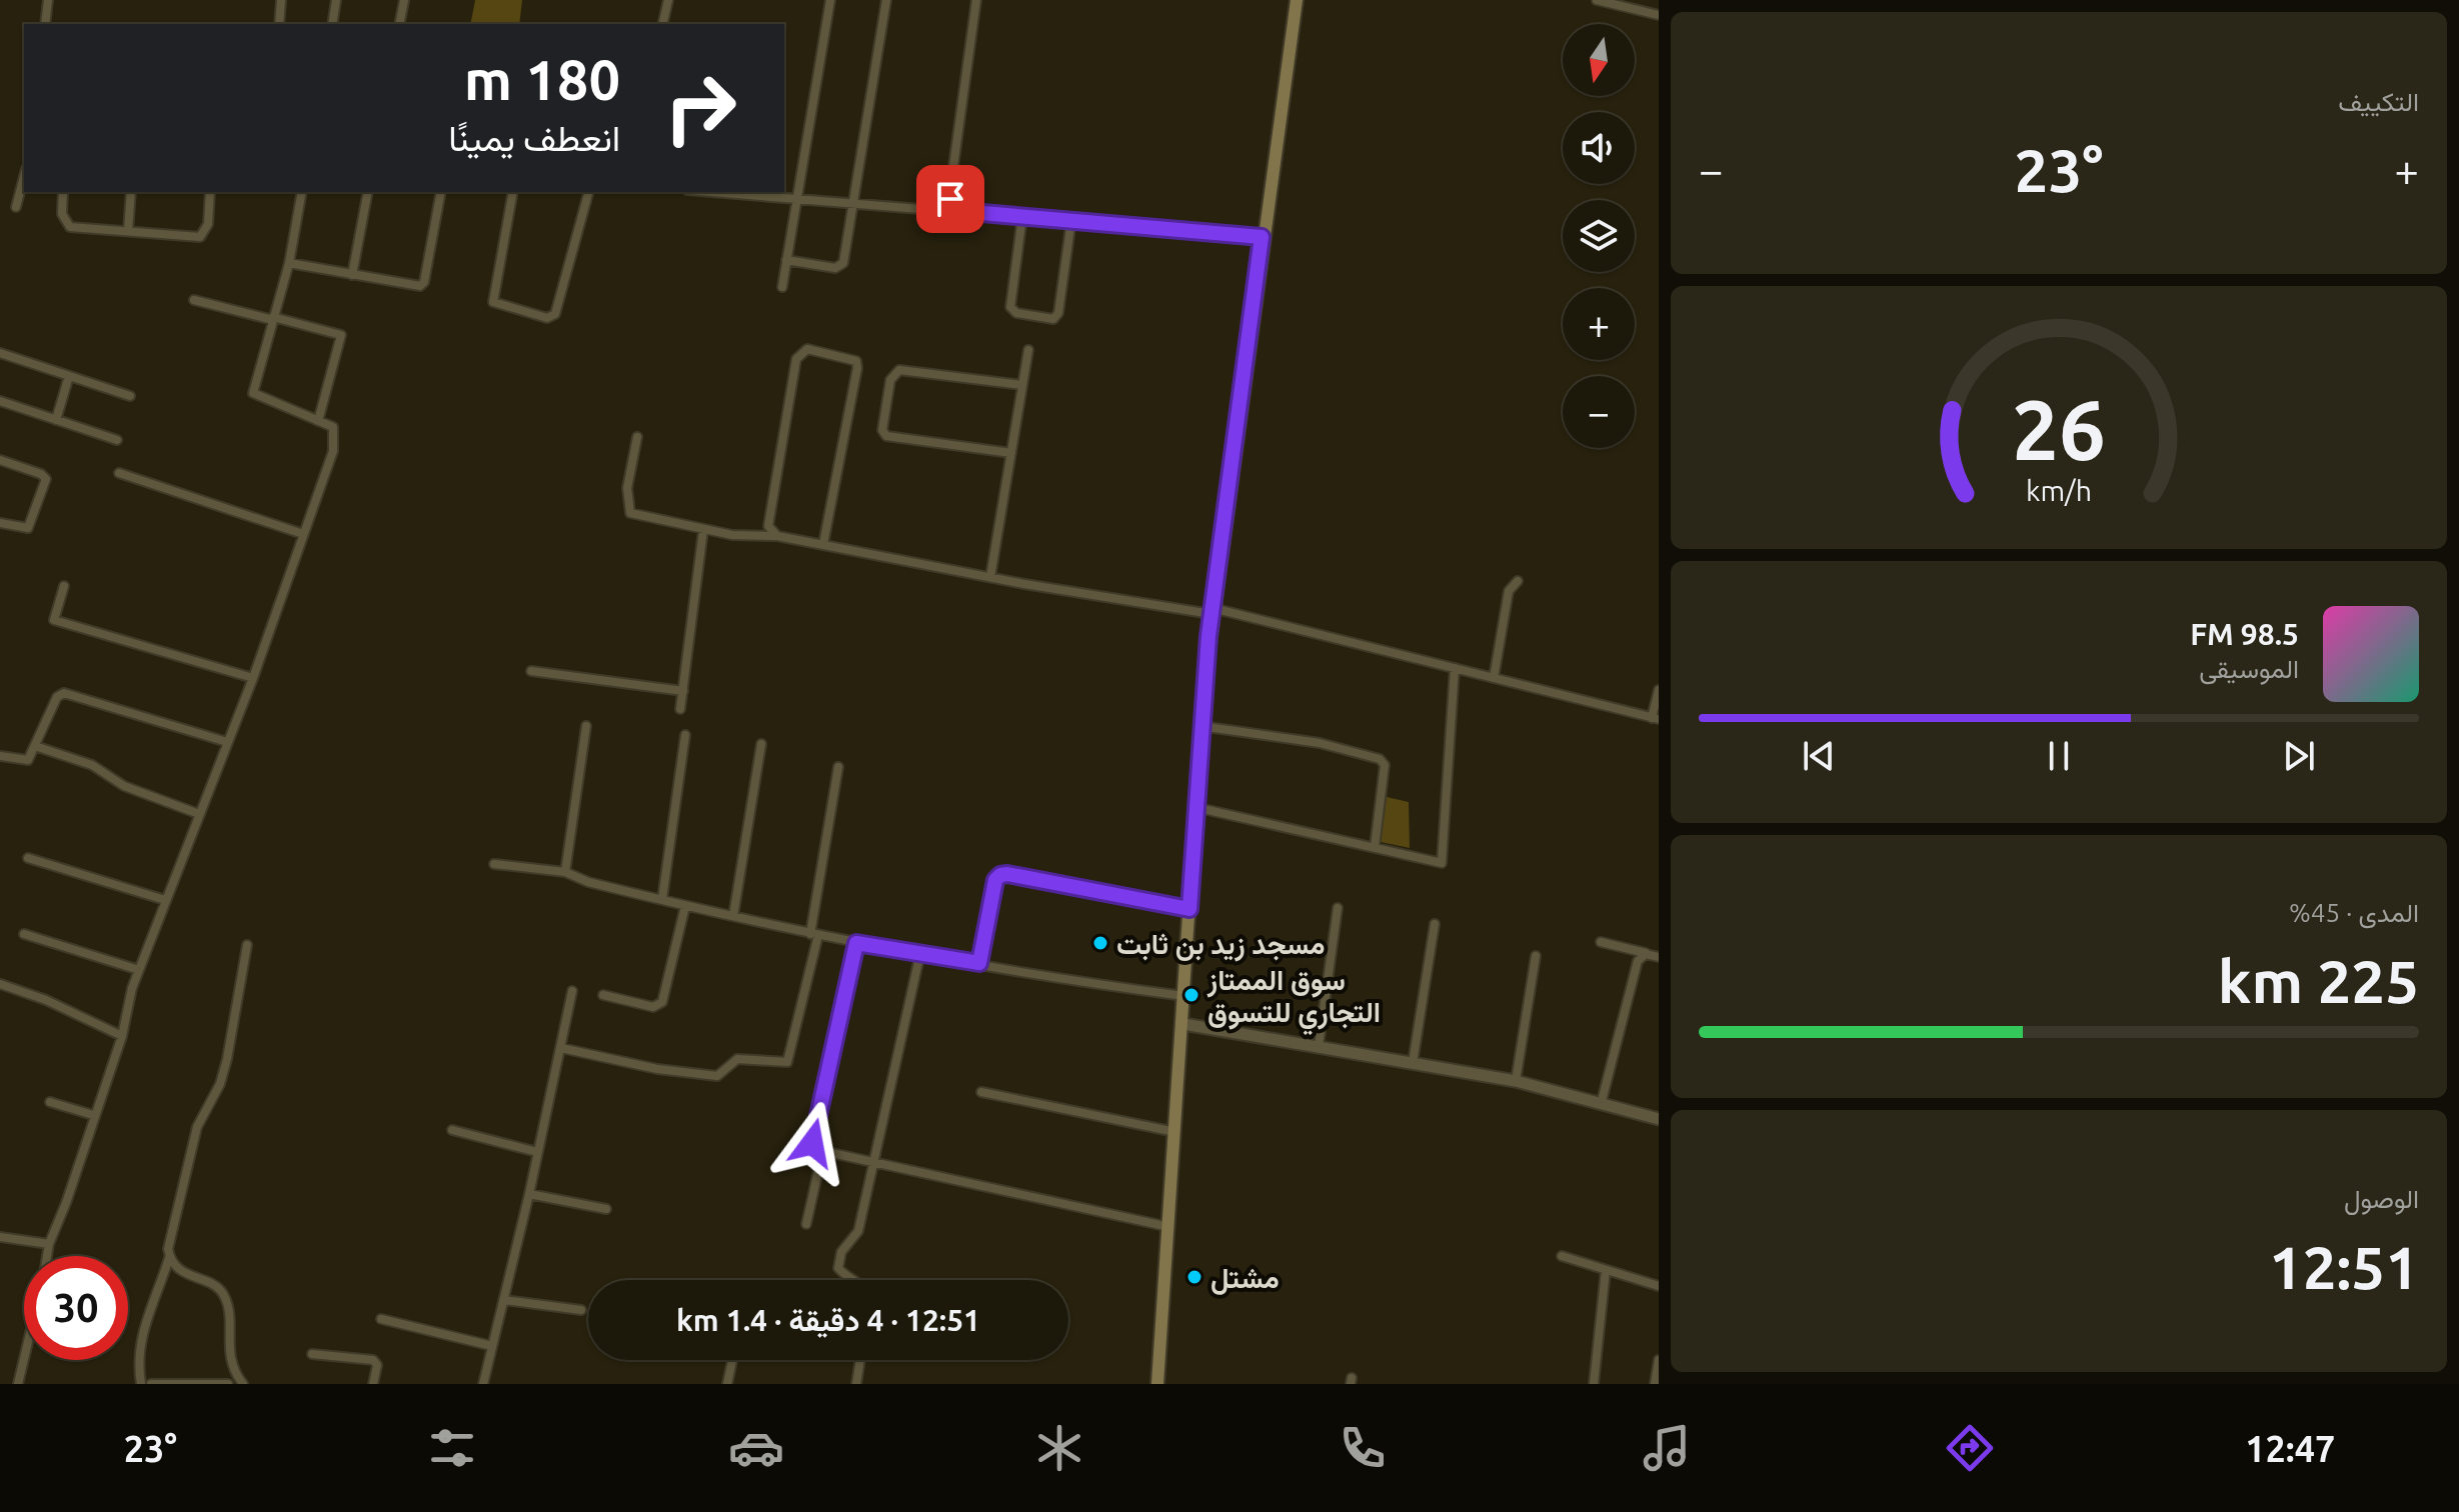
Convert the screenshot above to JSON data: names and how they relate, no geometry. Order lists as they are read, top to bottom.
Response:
{
  "places": ["مسجد زيد بن ثابت", "سوق الممتاز التجاري للتسوق", "مشتل"],
  "north": "bottom",
  "page": {
    "tile": [
      "التكييف",
      ["المدى · 45%", "225 km"],
      ["الوصول", "12:51"]
    ],
    "map_buttons": ["+", "−"],
    "turn": ["180 m", "انعطف يمينًا"],
    "heat": ["−", "23°", "+"],
    "song": ["98.5 FM", "الموسيقى"],
    "limit": "30",
    "trip": "12:51 · 4 دقيقة · 1.4 km",
    "tabs": ["12:47", "23°"],
    "gauge": ["26", "km/h"]
  }
}
